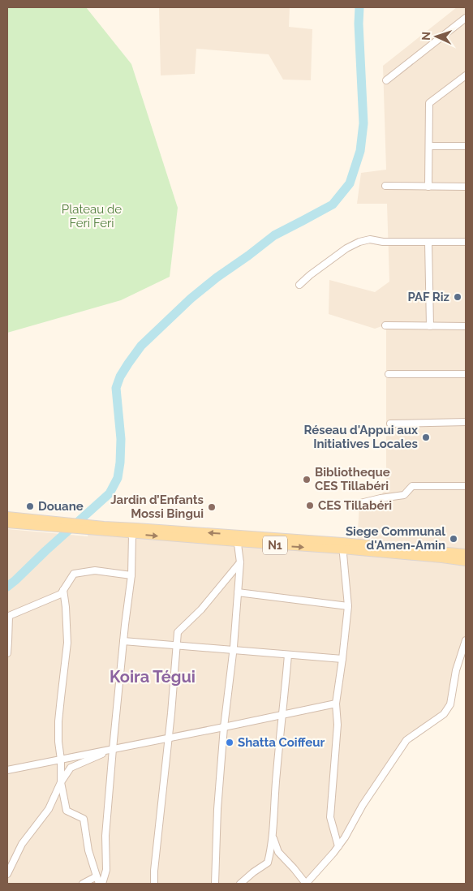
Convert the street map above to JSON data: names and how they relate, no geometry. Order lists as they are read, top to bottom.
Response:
{
  "streets": {
    "main road": ["N1"]
  },
  "districts": ["Koira Tégui"],
  "parks": ["Plateau de Feri Feri"],
  "places": [
    "PAF Riz",
    "Réseau d'Appui aux Initiatives Locales",
    "Bibliotheque CES Tillabéri",
    "CES Tillabéri",
    "Douane",
    "Jardin d’Enfants Mossi Bingui",
    "Siege Communal d'Amen-Amin",
    "Shatta Coiffeur"
  ],
  "north": "left"
}
